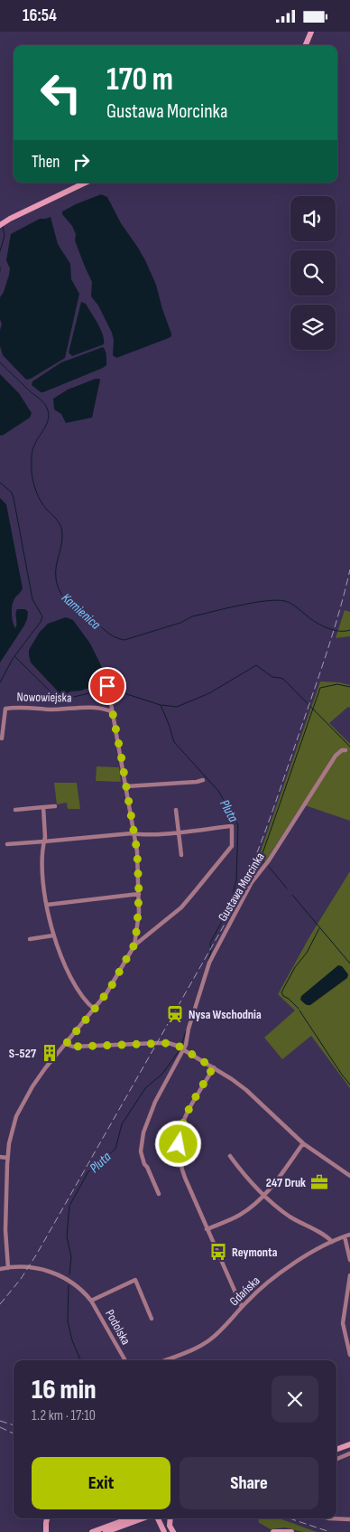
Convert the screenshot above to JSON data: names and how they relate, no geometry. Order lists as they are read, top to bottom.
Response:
{
  "streets": {
    "street": [
      "Nowowiejska",
      "Gustawa Morcinka",
      "Gdańska",
      "Podolska"
    ]
  },
  "water": ["Kamienica", "Pluta"],
  "places": {
    "station": ["Nysa Wschodnia"],
    "building": ["S-527"],
    "office": ["247 Druk"],
    "bus stop": ["Reymonta"]
  },
  "page": {
    "status": "16:54",
    "turn": ["170 m", "Gustawa Morcinka"],
    "then": "Then",
    "heading": ["16 min", "1.2 km · 17:10"],
    "buttons": ["Exit", "Share"]
  }
}
